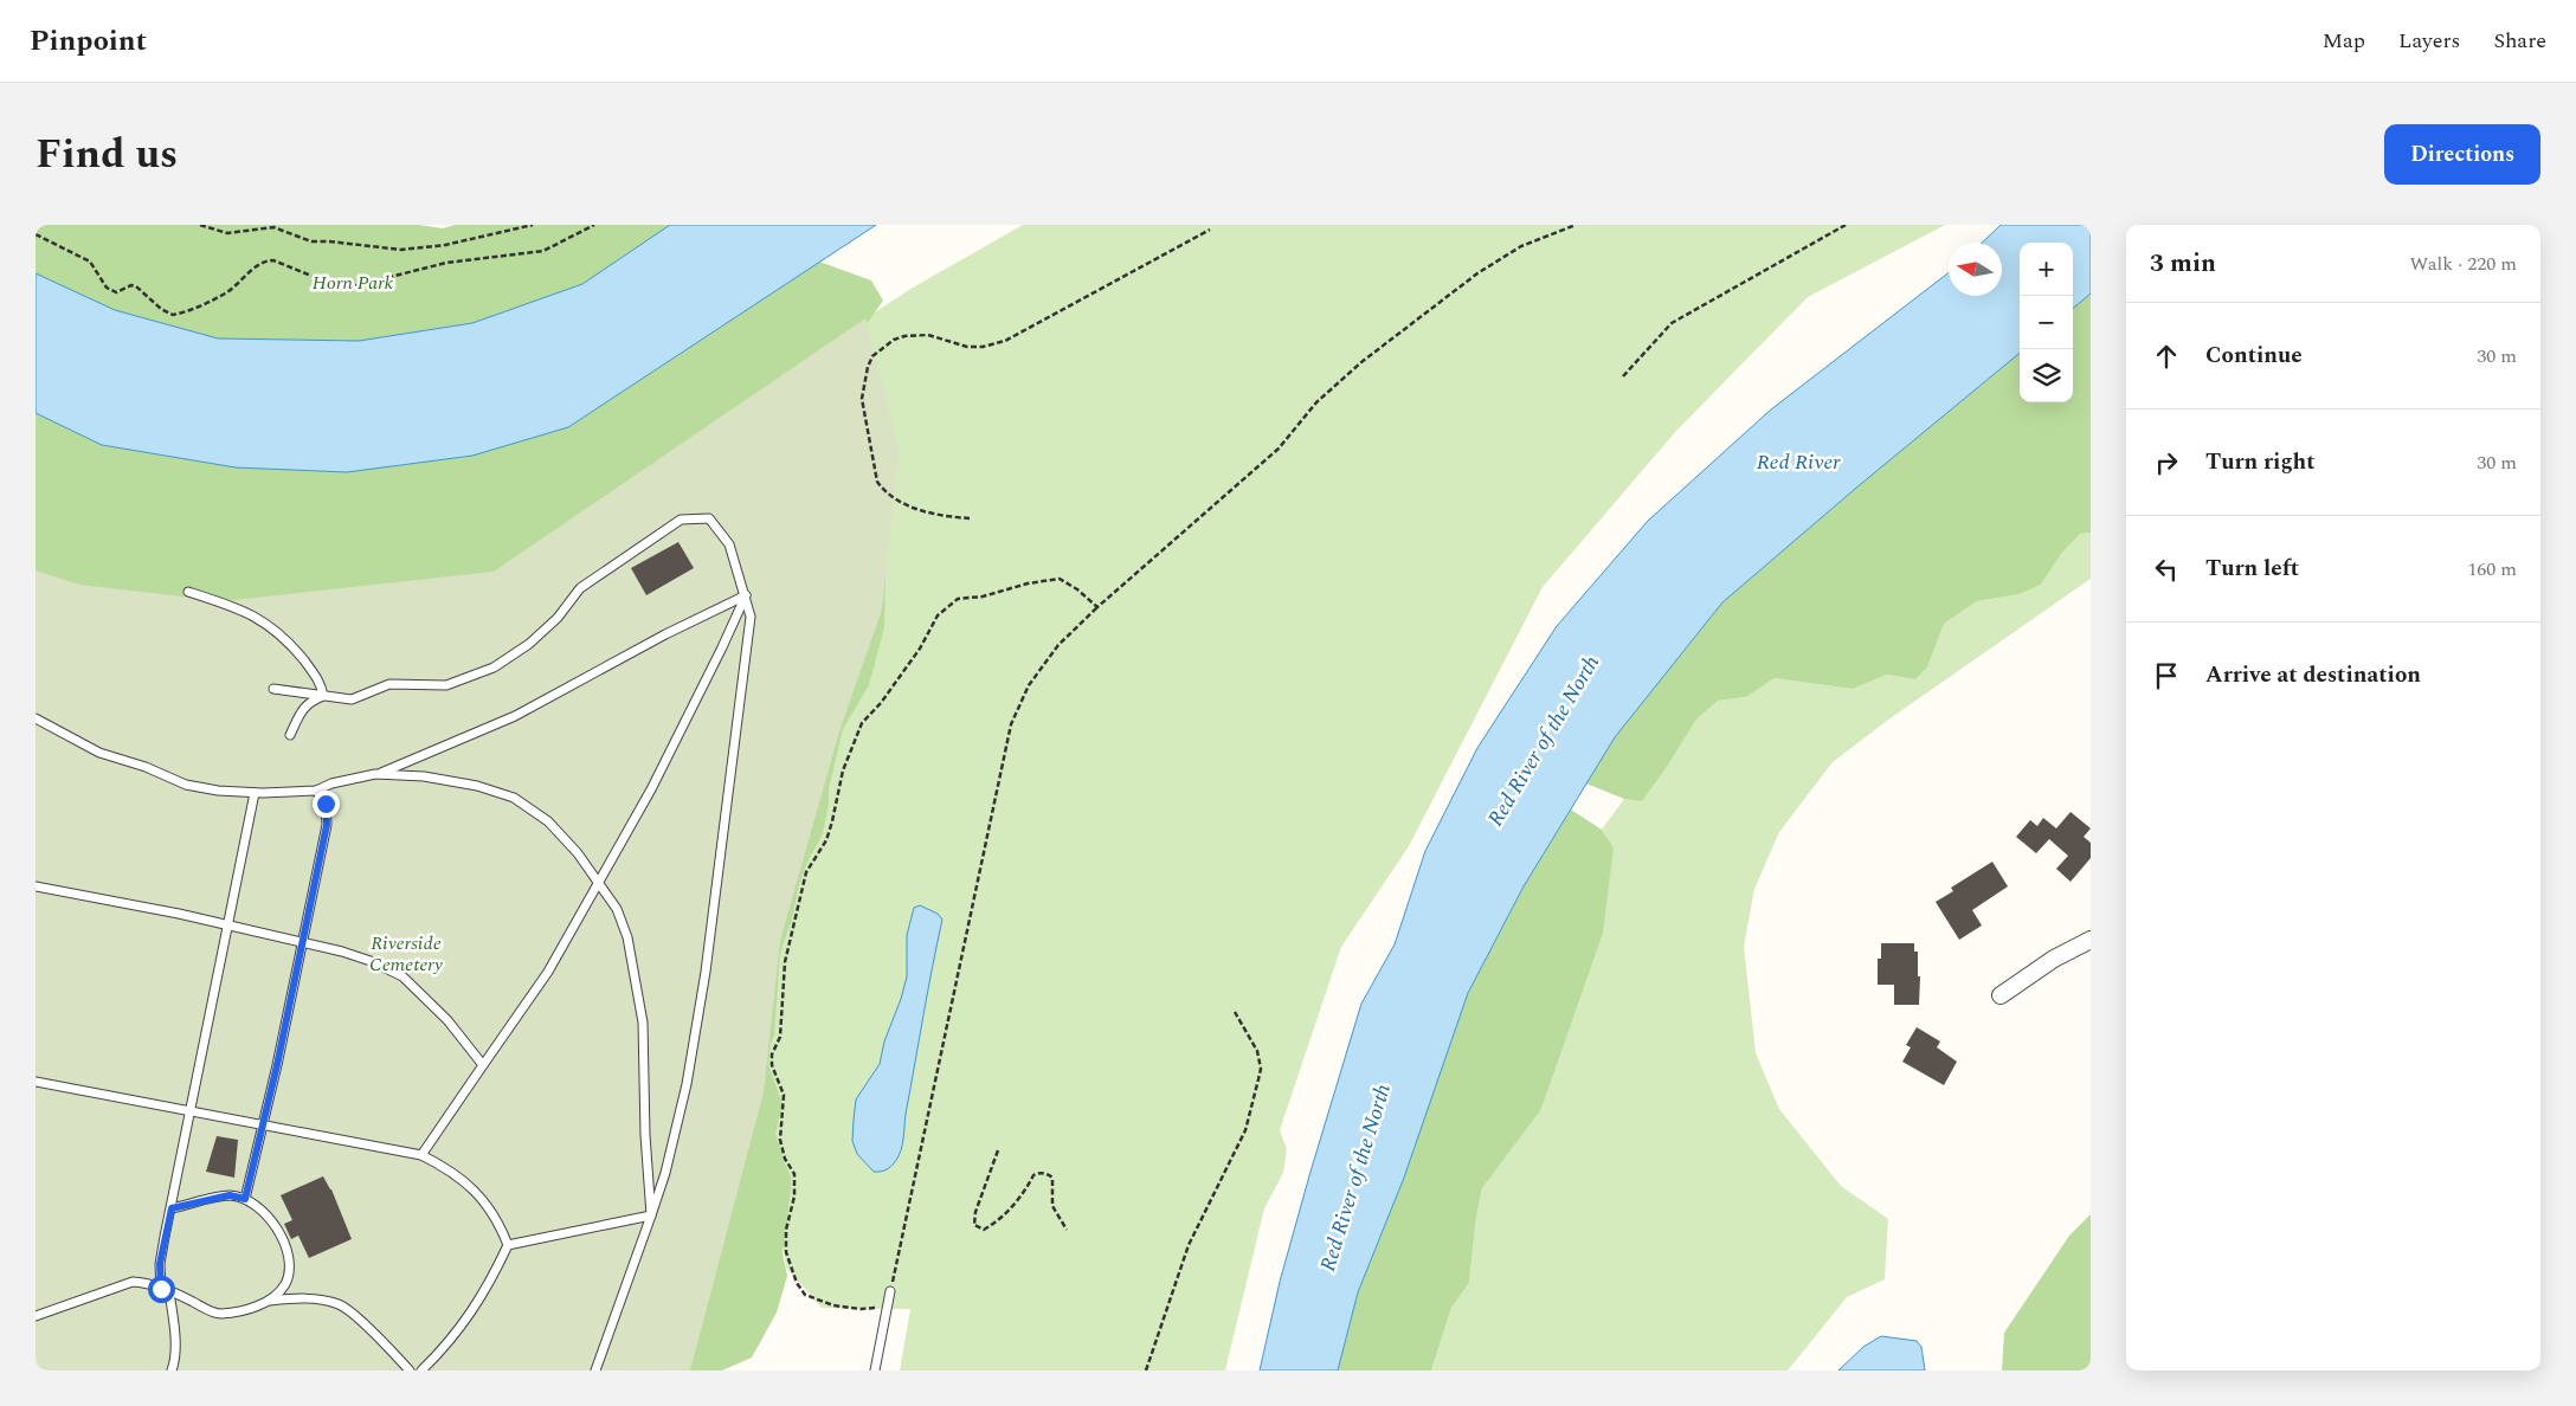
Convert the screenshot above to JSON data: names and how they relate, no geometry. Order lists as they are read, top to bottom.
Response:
{
  "water": ["Red River", "Red River of the North"],
  "parks": ["Horn Park", "Riverside Cemetery"],
  "north": "left",
  "page": {
    "header": "Pinpoint",
    "nav": ["Map", "Layers", "Share"],
    "title": "Find us",
    "buttons": "Directions",
    "heading": ["3 min", "Walk · 220 m"],
    "map_buttons": ["+", "−"],
    "list": [
      ["Continue", "30 m"],
      ["Turn right", "30 m"],
      ["Turn left", "160 m"],
      "Arrive at destination"
    ]
  }
}
